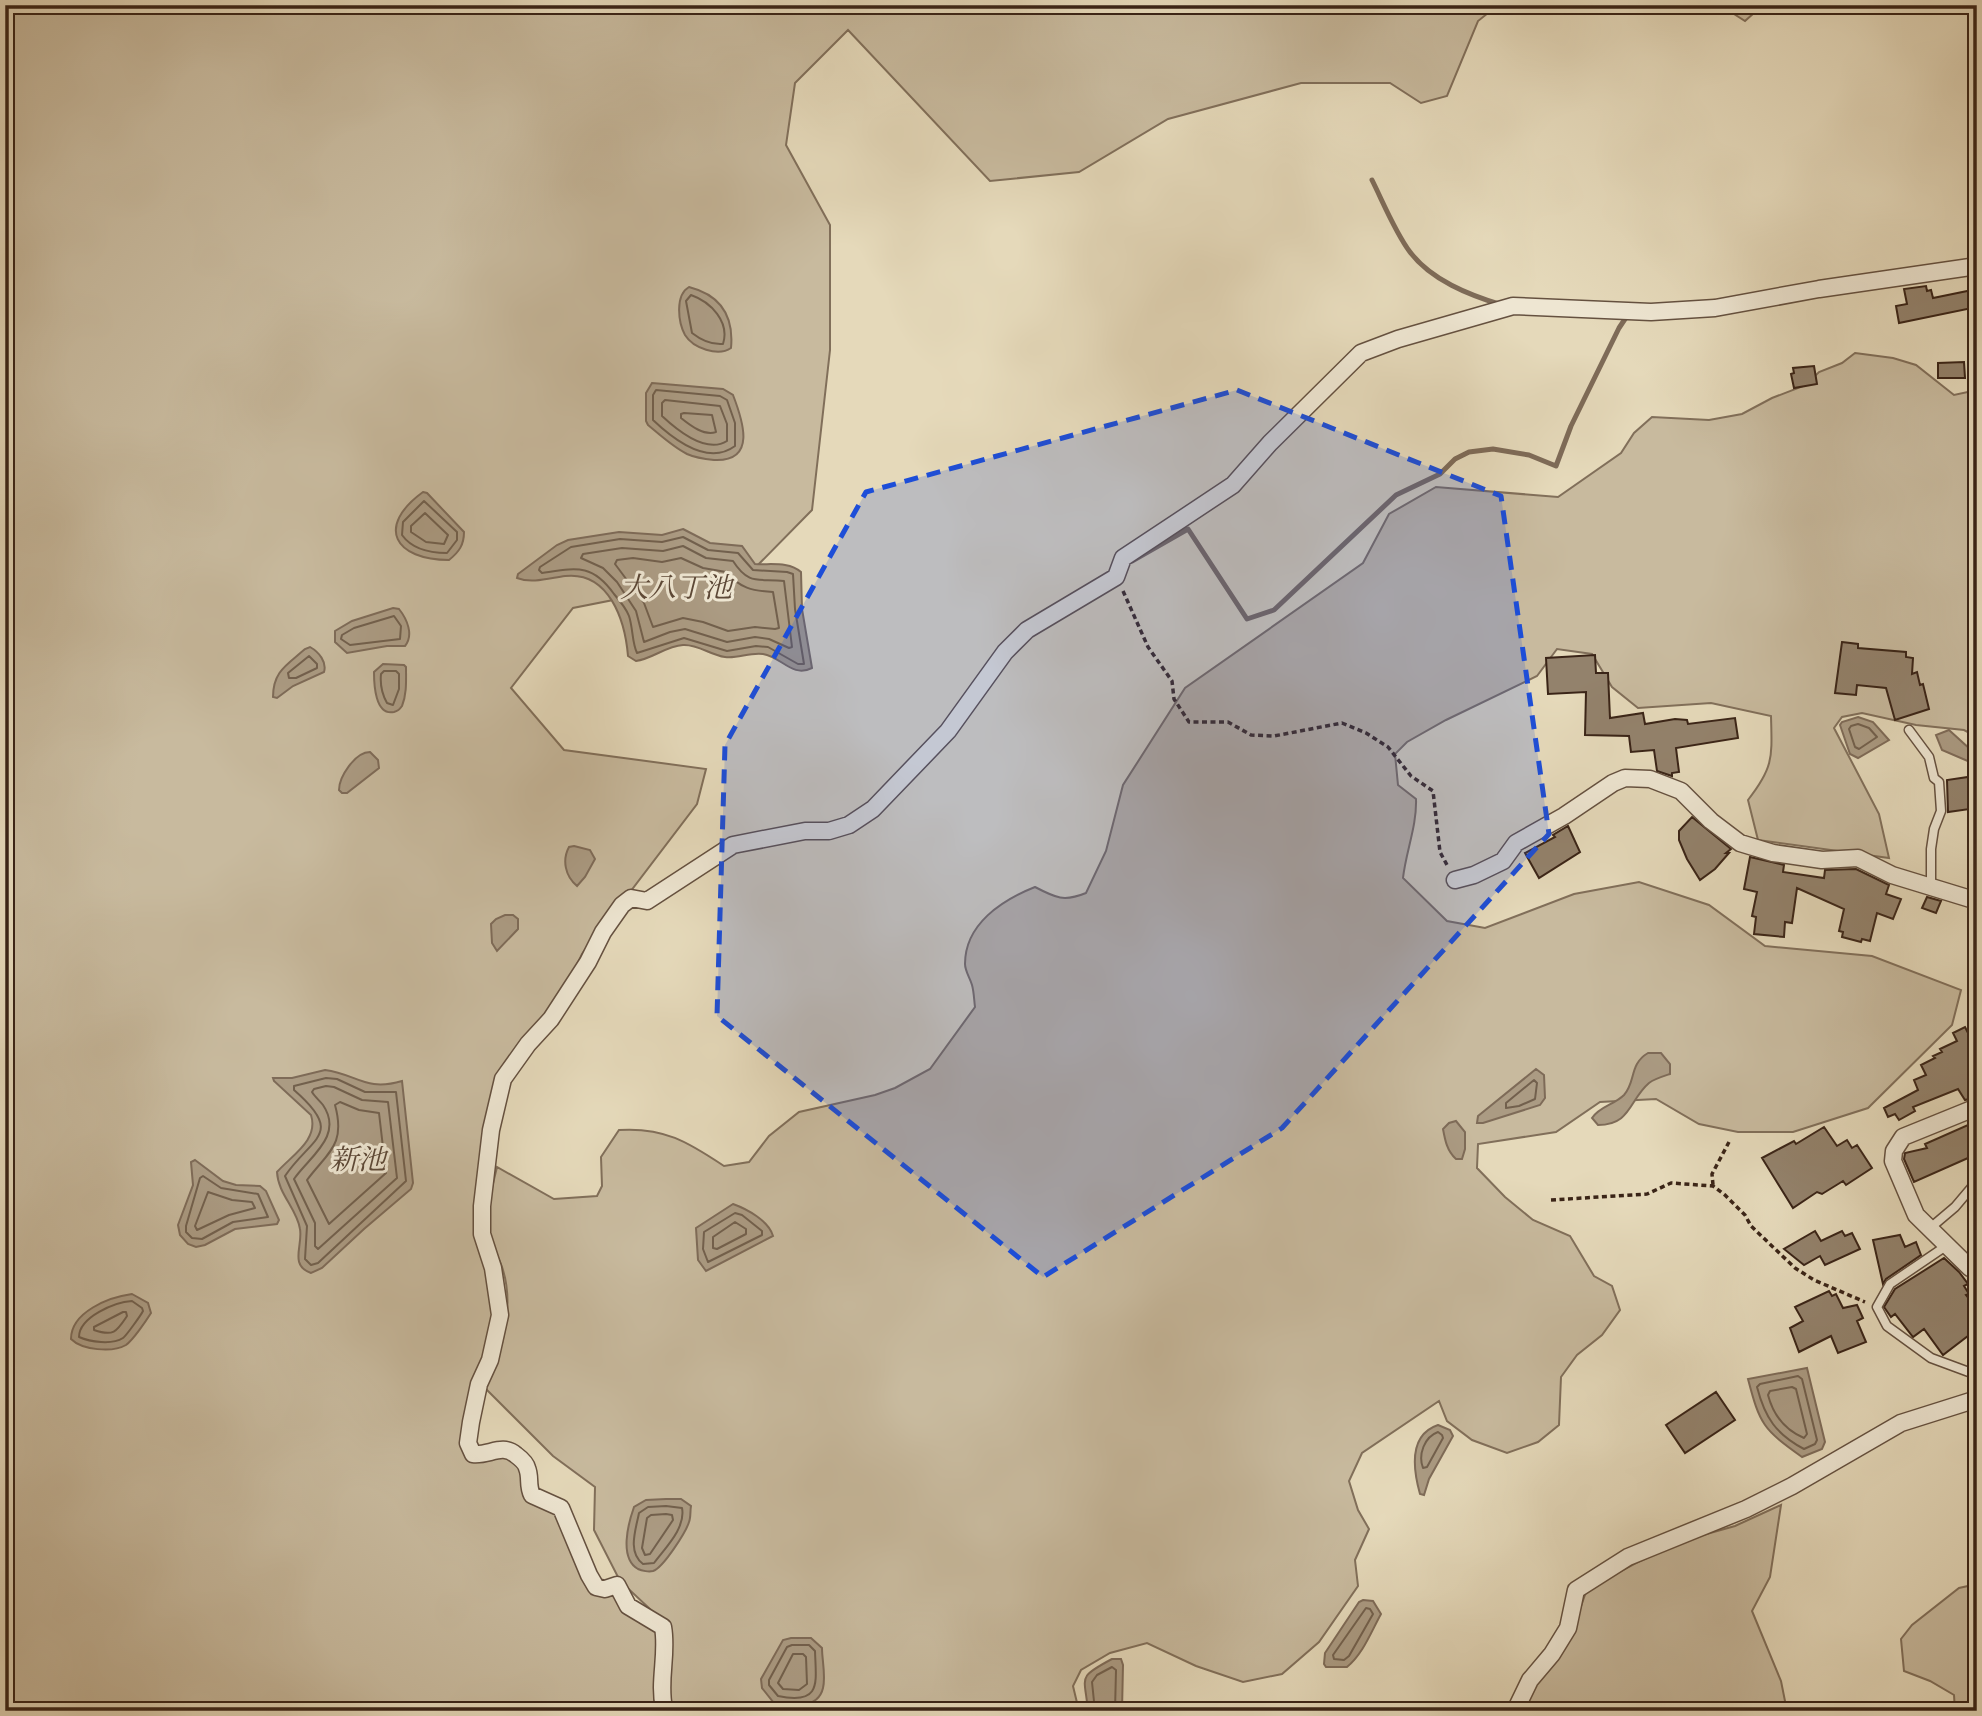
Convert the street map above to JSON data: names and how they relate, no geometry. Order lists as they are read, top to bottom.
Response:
{
  "water": ["大八丁池", "新池"]
}
